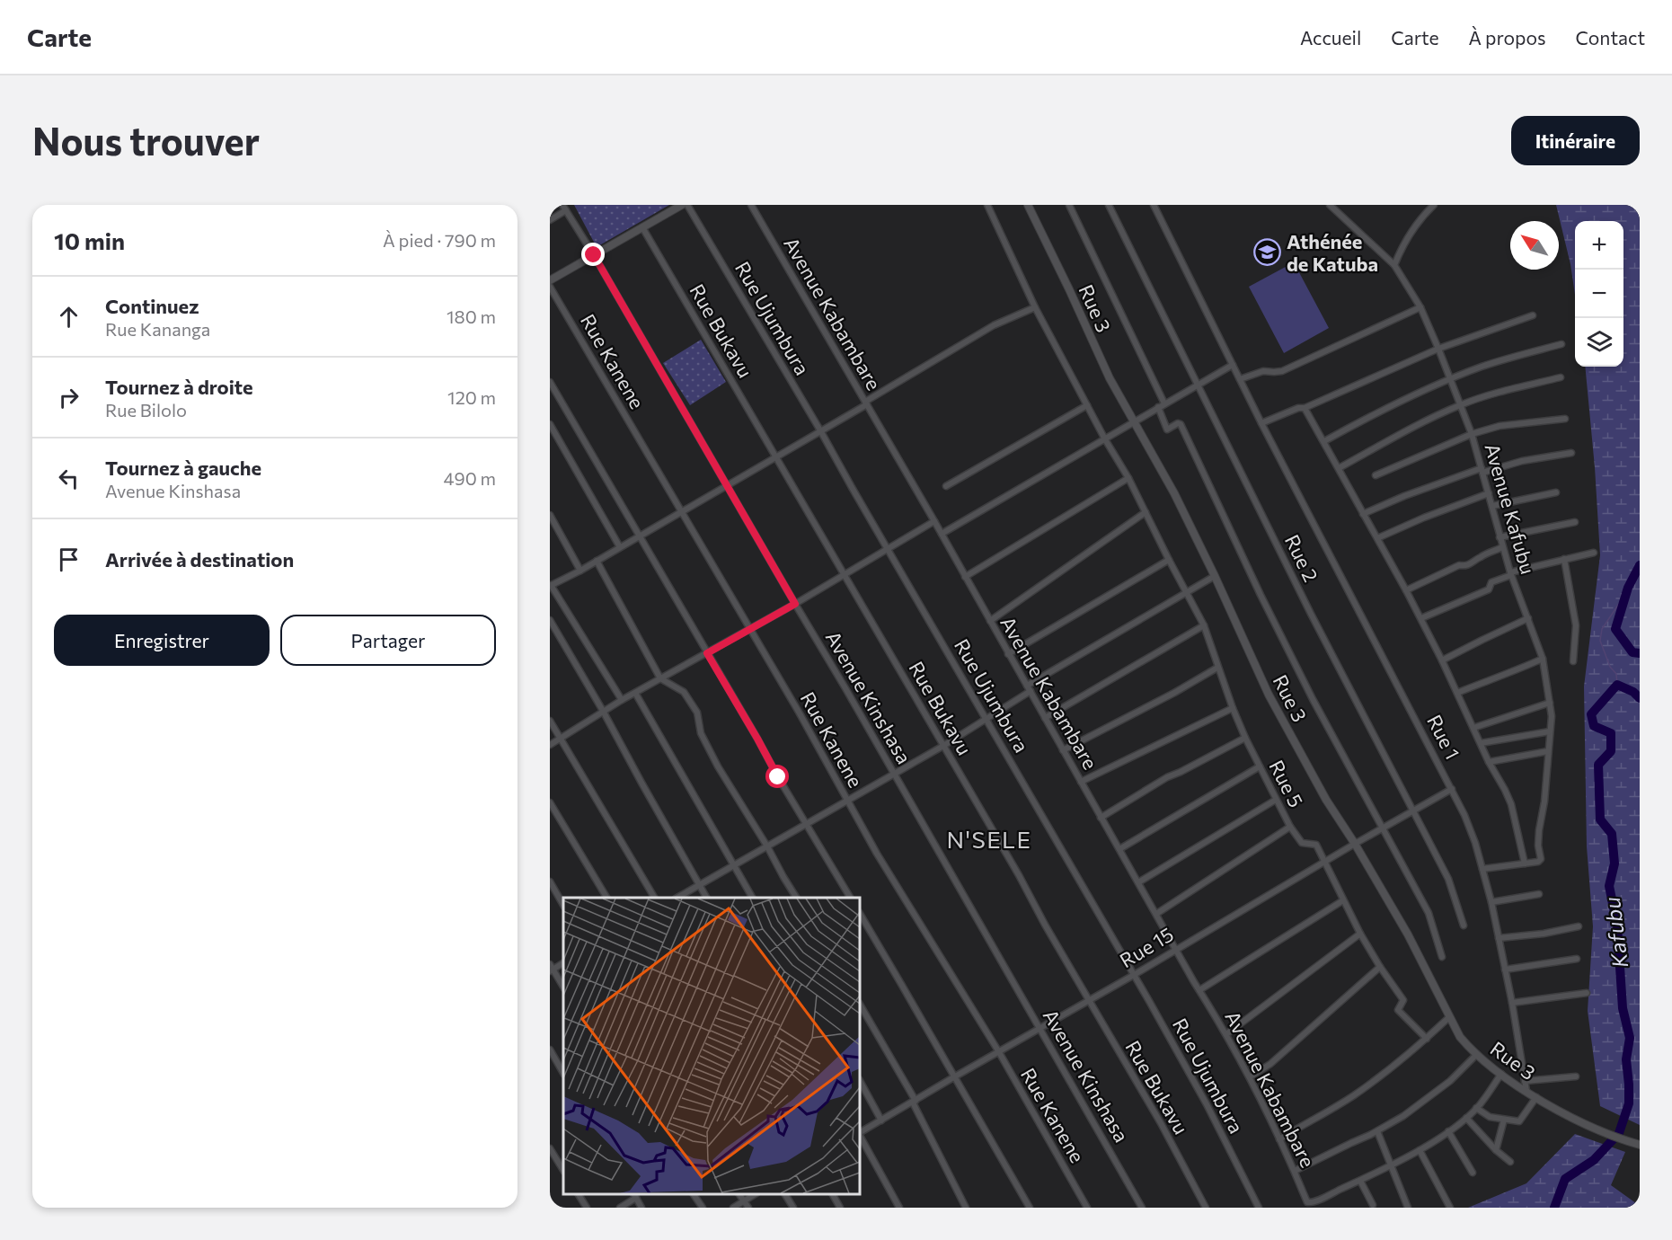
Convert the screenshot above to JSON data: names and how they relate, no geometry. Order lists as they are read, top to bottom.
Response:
{
  "streets": {
    "street": [
      "Rue 3",
      "Avenue Kabambare",
      "Rue Ujumbura",
      "Rue Bukavu",
      "Rue Kanene",
      "Avenue Kafubu",
      "Rue 2",
      "Avenue Kinshasa",
      "Rue 1",
      "Rue 5",
      "Rue 15"
    ]
  },
  "crossings": [
    ["Rue 3", "Rue 1"],
    ["Rue 3", "Rue 15"],
    ["Avenue Kabambare", "Rue 15"],
    ["Rue Ujumbura", "Rue 15"],
    ["Rue Bukavu", "Rue 15"],
    ["Rue Kanene", "Rue 15"],
    ["Rue 2", "Rue 15"],
    ["Avenue Kinshasa", "Rue 15"],
    ["Rue 1", "Rue 15"],
    ["Rue 5", "Rue 15"]
  ],
  "districts": ["N'SELE"],
  "water": ["Kafubu"],
  "places": {
    "school or university": ["Athénée de Katuba"]
  },
  "north": "top left",
  "page": {
    "header": "Carte",
    "nav": [
      "Accueil",
      "Carte",
      "À propos",
      "Contact"
    ],
    "buttons": [
      "Itinéraire",
      ["Enregistrer", "Partager"]
    ],
    "title": "Nous trouver",
    "heading": ["10 min", "À pied · 790 m"],
    "map_buttons": ["+", "−"],
    "list": [
      ["Continuez", "Rue Kananga", "180 m"],
      ["Tournez à droite", "Rue Bilolo", "120 m"],
      ["Tournez à gauche", "Avenue Kinshasa", "490 m"],
      "Arrivée à destination"
    ]
  }
}
